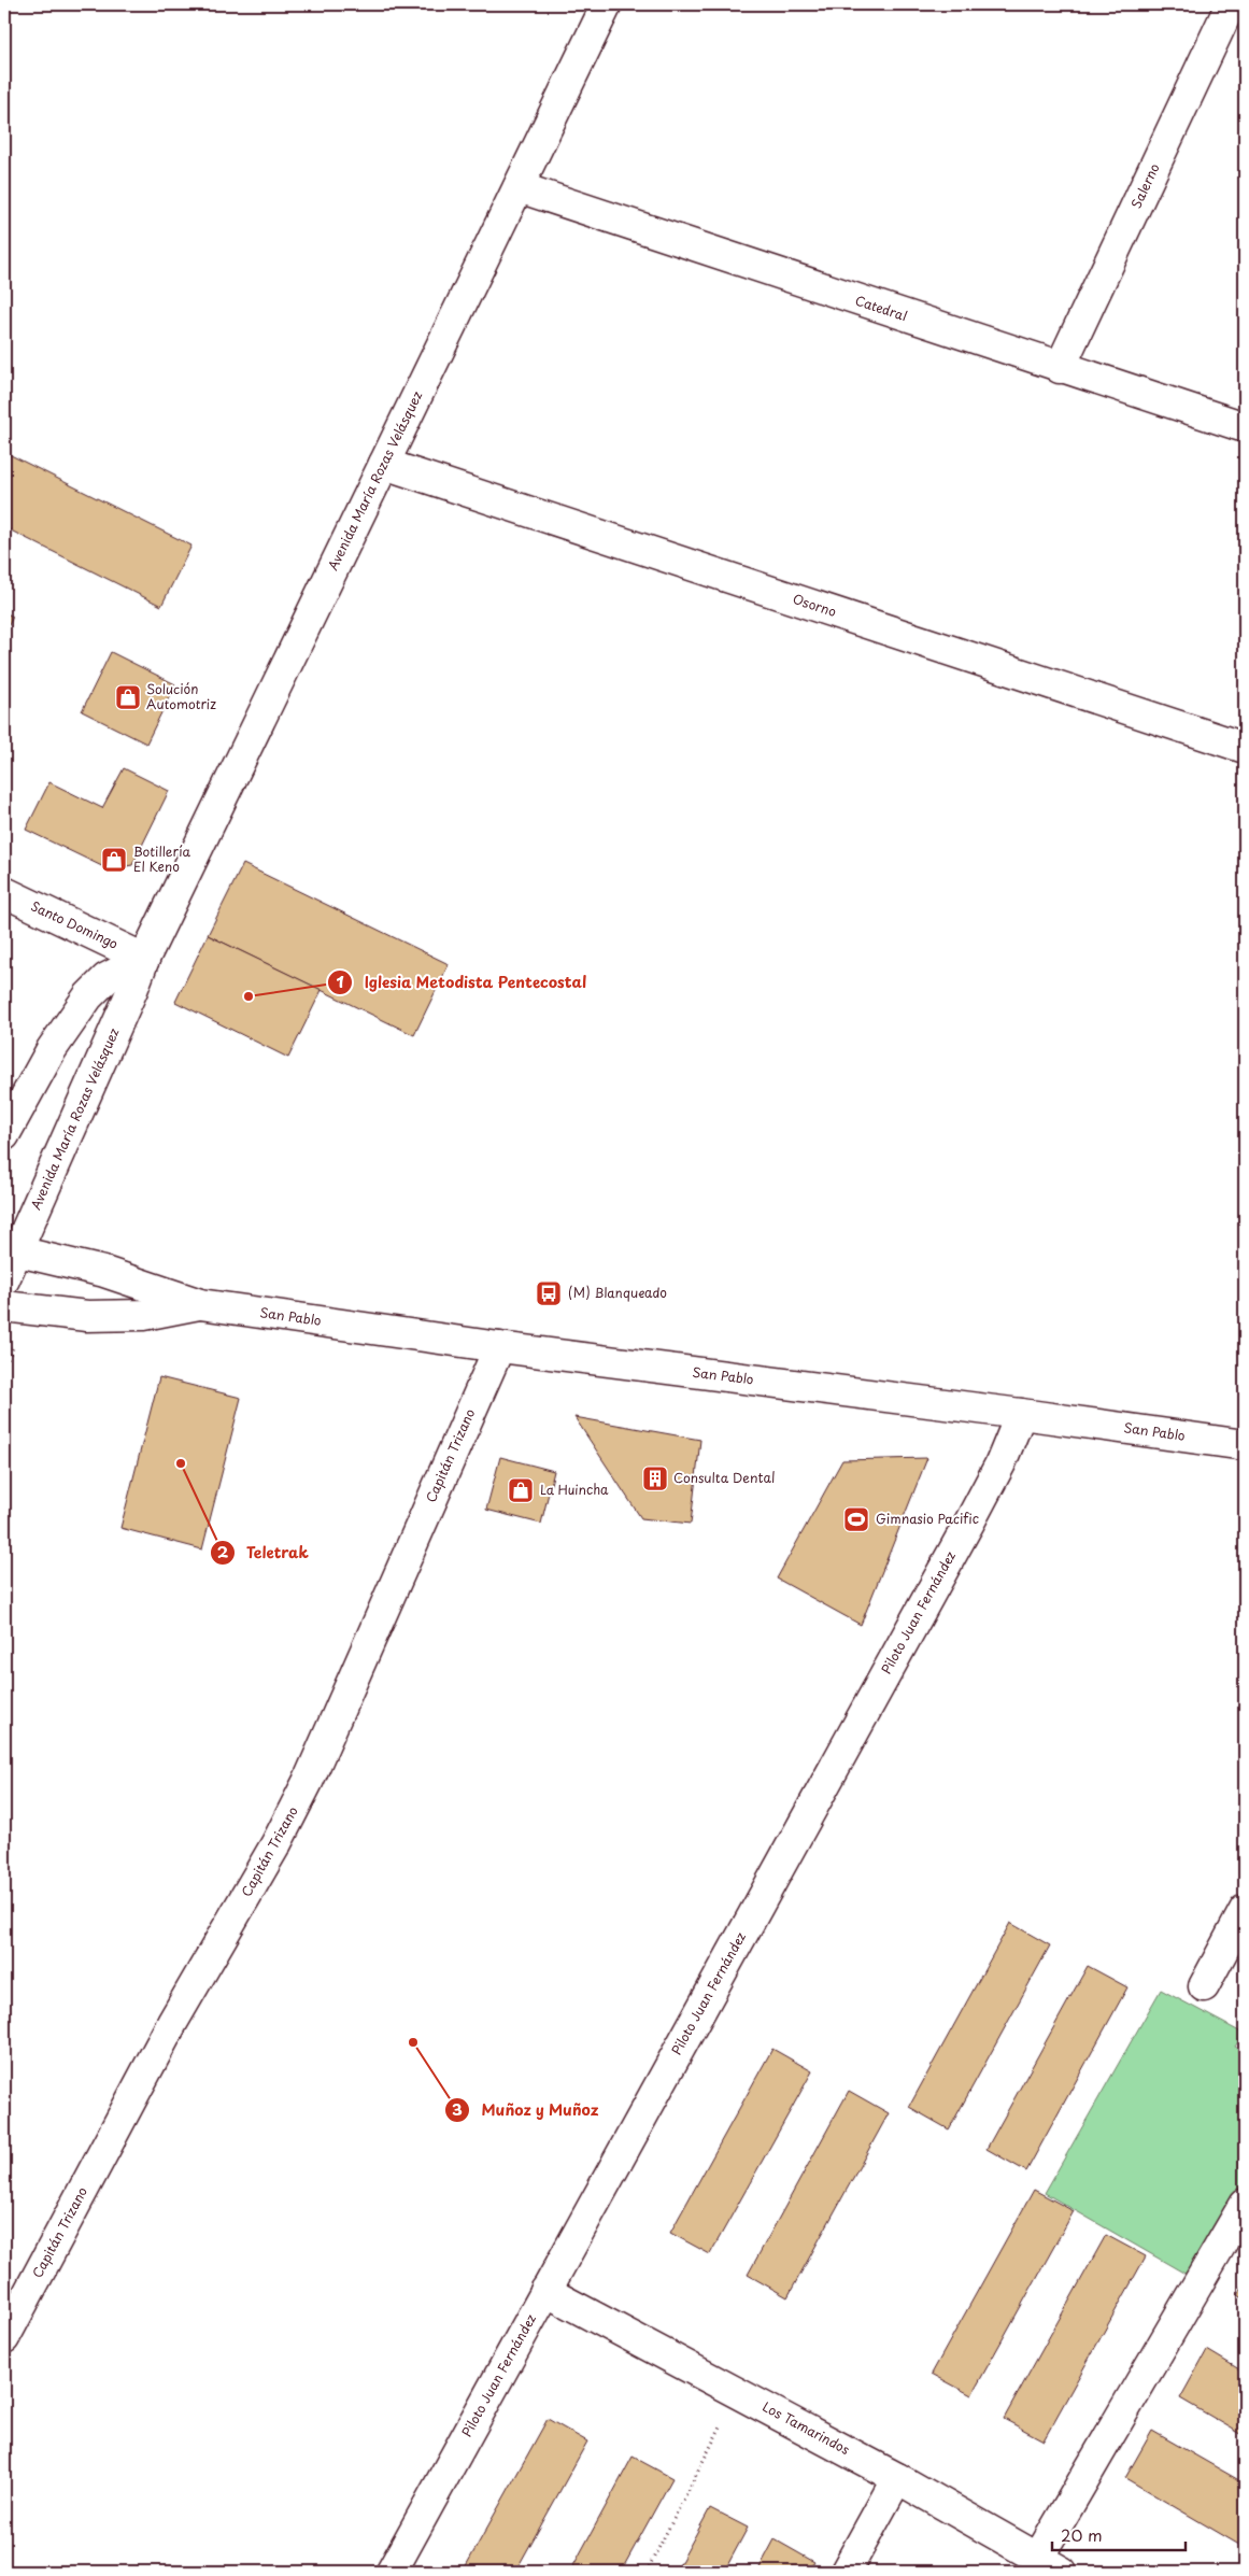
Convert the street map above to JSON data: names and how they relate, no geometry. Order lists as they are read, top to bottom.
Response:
{
  "streets": {
    "street": [
      "Salerno",
      "Catedral",
      "Avenida María Rozas Velásquez",
      "Osorno",
      "Santo Domingo",
      "San Pablo",
      "Capitán Trizano",
      "Piloto Juan Fernández",
      "Los Tamarindos"
    ]
  },
  "crossings": [
    ["Salerno", "Catedral"],
    ["Catedral", "Avenida María Rozas Velásquez"],
    ["Avenida María Rozas Velásquez", "Osorno"],
    ["Avenida María Rozas Velásquez", "Santo Domingo"],
    ["Avenida María Rozas Velásquez", "San Pablo"],
    ["San Pablo", "Capitán Trizano"],
    ["San Pablo", "Piloto Juan Fernández"],
    ["Piloto Juan Fernández", "Los Tamarindos"]
  ],
  "places": {
    "shop": ["Solución Automotriz", "Botillería El Keno", "La Huincha"],
    "other": ["Iglesia Metodista Pentecostal", "Teletrak", "Muñoz y Muñoz"],
    "bus stop": ["(M) Blanqueado"],
    "building": ["Consulta Dental"],
    "sports": ["Gimnasio Pacific"]
  },
  "scale_bar": "20 m"
}
